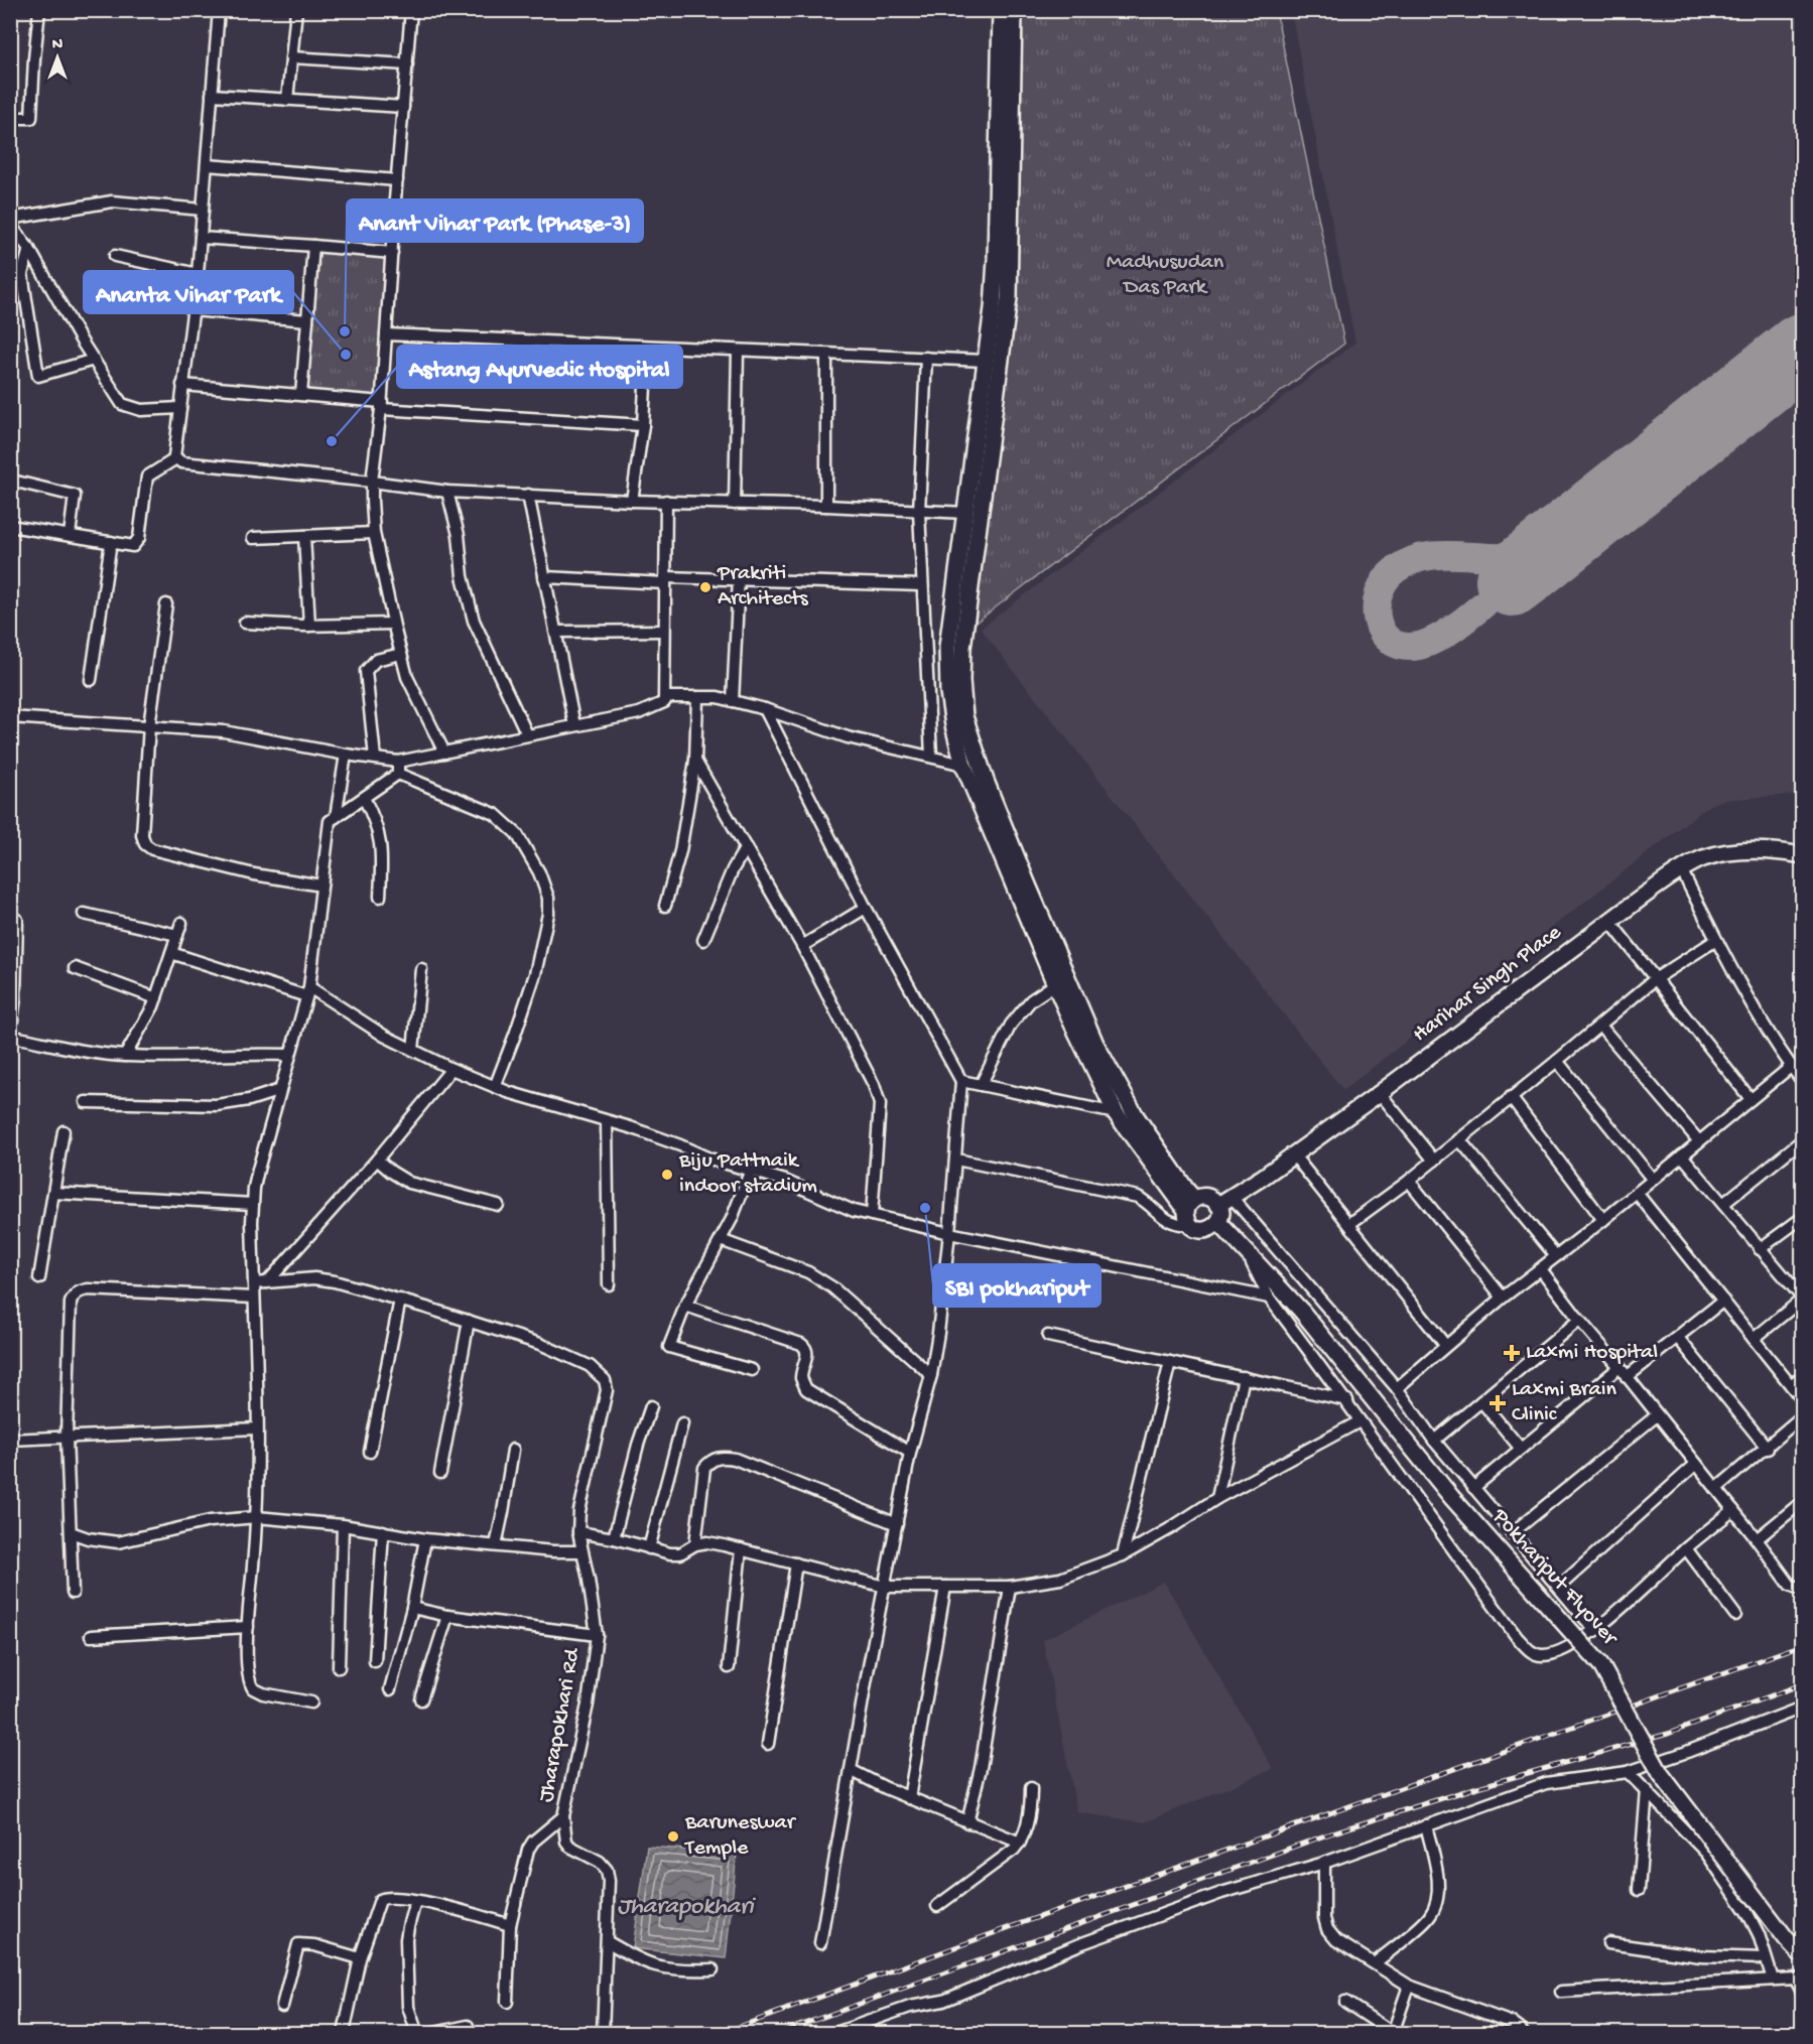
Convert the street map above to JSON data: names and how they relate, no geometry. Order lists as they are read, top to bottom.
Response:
{
  "streets": {
    "main road": ["Harihar Singh Place", "Pokhariput Flyover"],
    "street": ["Jharapokhari Rd"]
  },
  "water": ["Jharapokhari"],
  "parks": ["Madhusudan Das Park"],
  "places": {
    "other": [
      "Anant Vihar Park (Phase-3)",
      "Ananta Vihar Park",
      "Astang Ayurvedic Hospital",
      "Prakriti Architects",
      "Biju Pattnaik indoor stadium",
      "SBI pokhariput",
      "Baruneswar Temple"
    ],
    "health": ["Laxmi Hospital", "Laxmi Brain Clinic"]
  },
  "north": "top"
}
